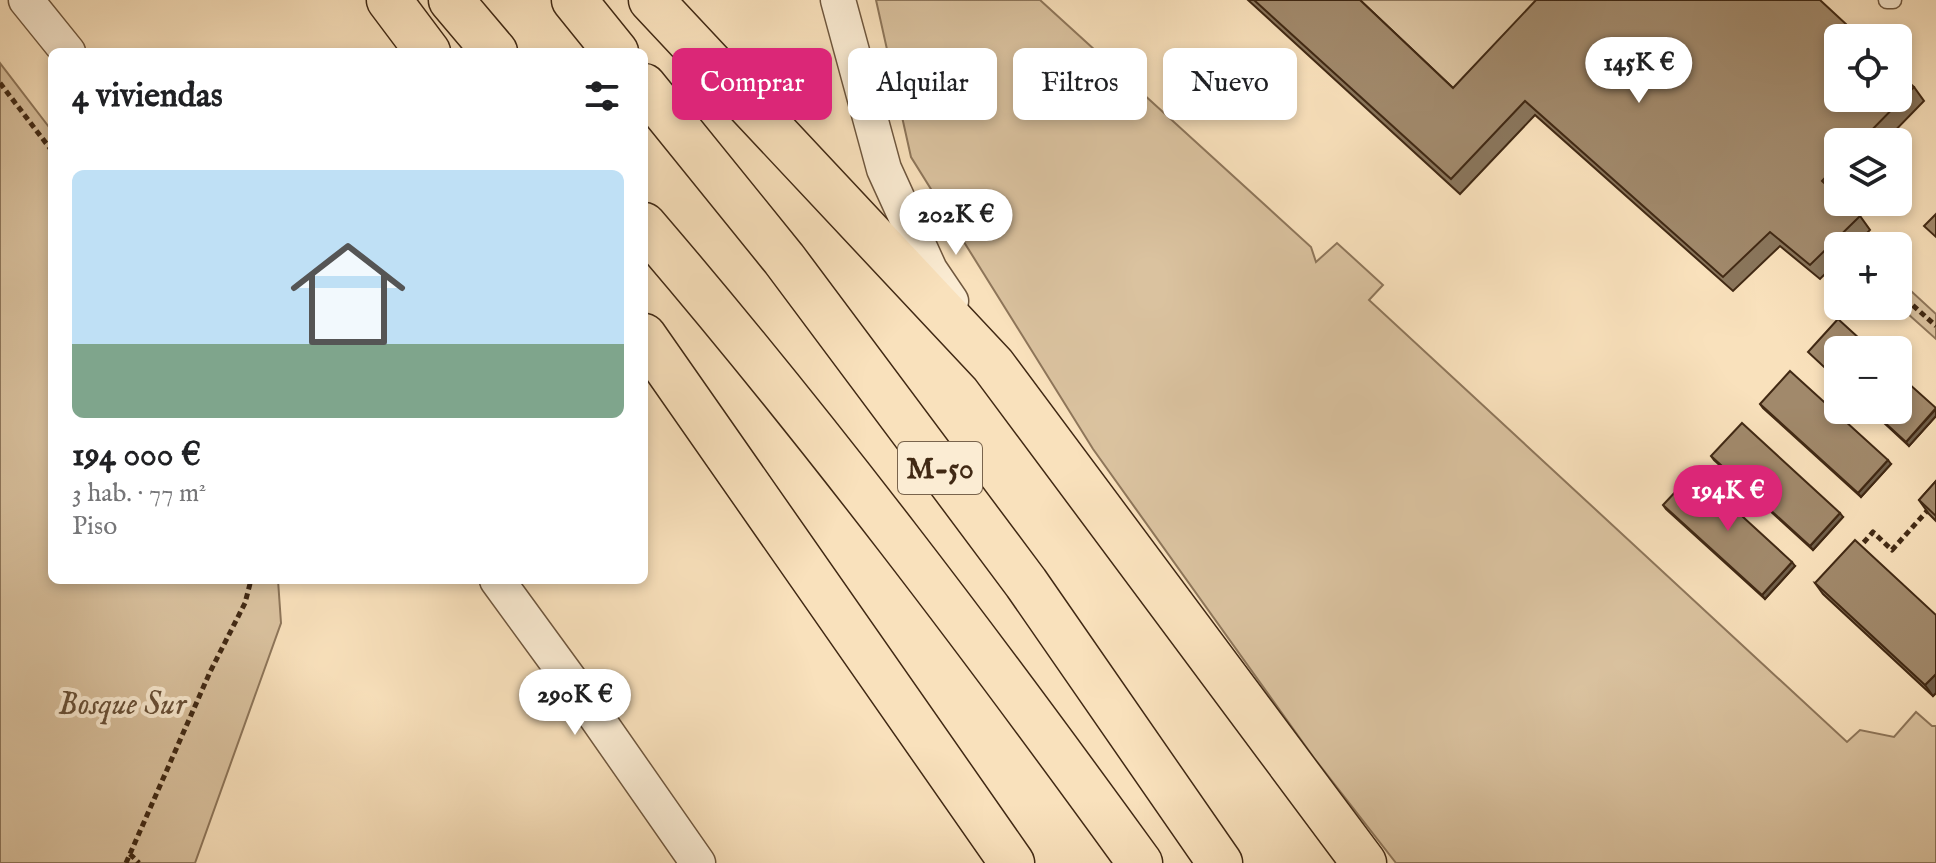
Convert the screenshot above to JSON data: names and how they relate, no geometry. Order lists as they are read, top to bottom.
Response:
{
  "streets": {
    "highway": ["M-50"]
  },
  "parks": ["Bosque Sur"],
  "page": {
    "map_buttons": ["+", "−"],
    "price": [
      "145K €",
      "202K €",
      "194K €",
      "290K €"
    ],
    "chip": [
      "Comprar",
      "Alquilar",
      "Filtros",
      "Nuevo"
    ],
    "heading": "4 viviendas",
    "list": [
      {
        "name": "194 000 €",
        "note": "3 hab. · 77 m² · Piso"
      }
    ]
  }
}
